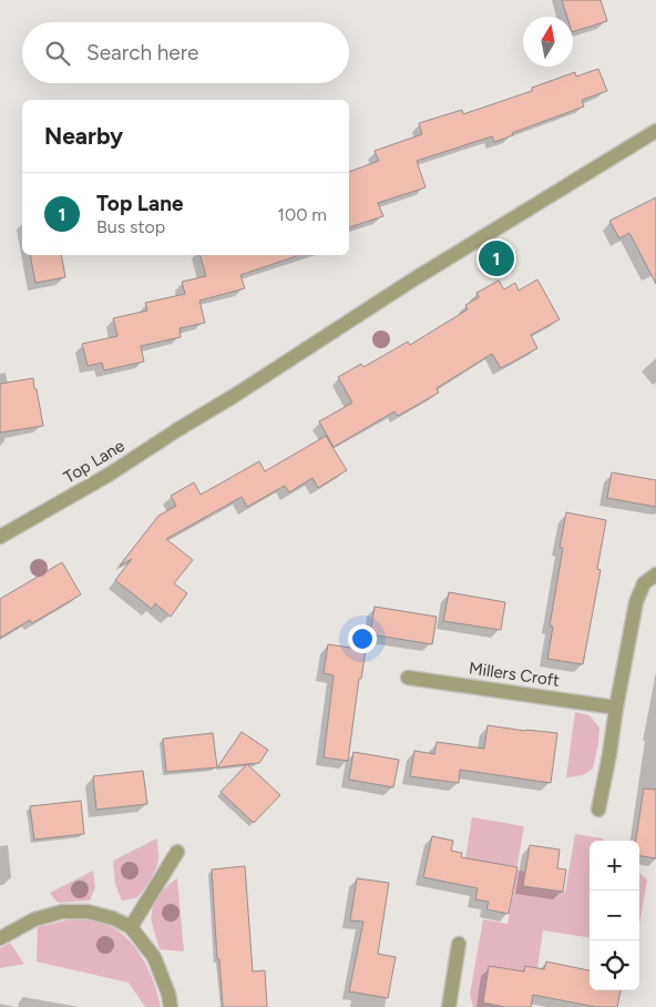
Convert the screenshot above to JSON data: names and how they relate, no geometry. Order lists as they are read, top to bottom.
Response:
{
  "streets": {
    "street": ["Top Lane", "Millers Croft"]
  },
  "north": "top",
  "page": {
    "search": "Search here",
    "heading": "Nearby",
    "list": [
      {
        "mark": "1",
        "name": "Top Lane",
        "note": "Bus stop",
        "value": "100 m"
      }
    ],
    "pins": "1",
    "map_buttons": ["+", "−"]
  }
}
